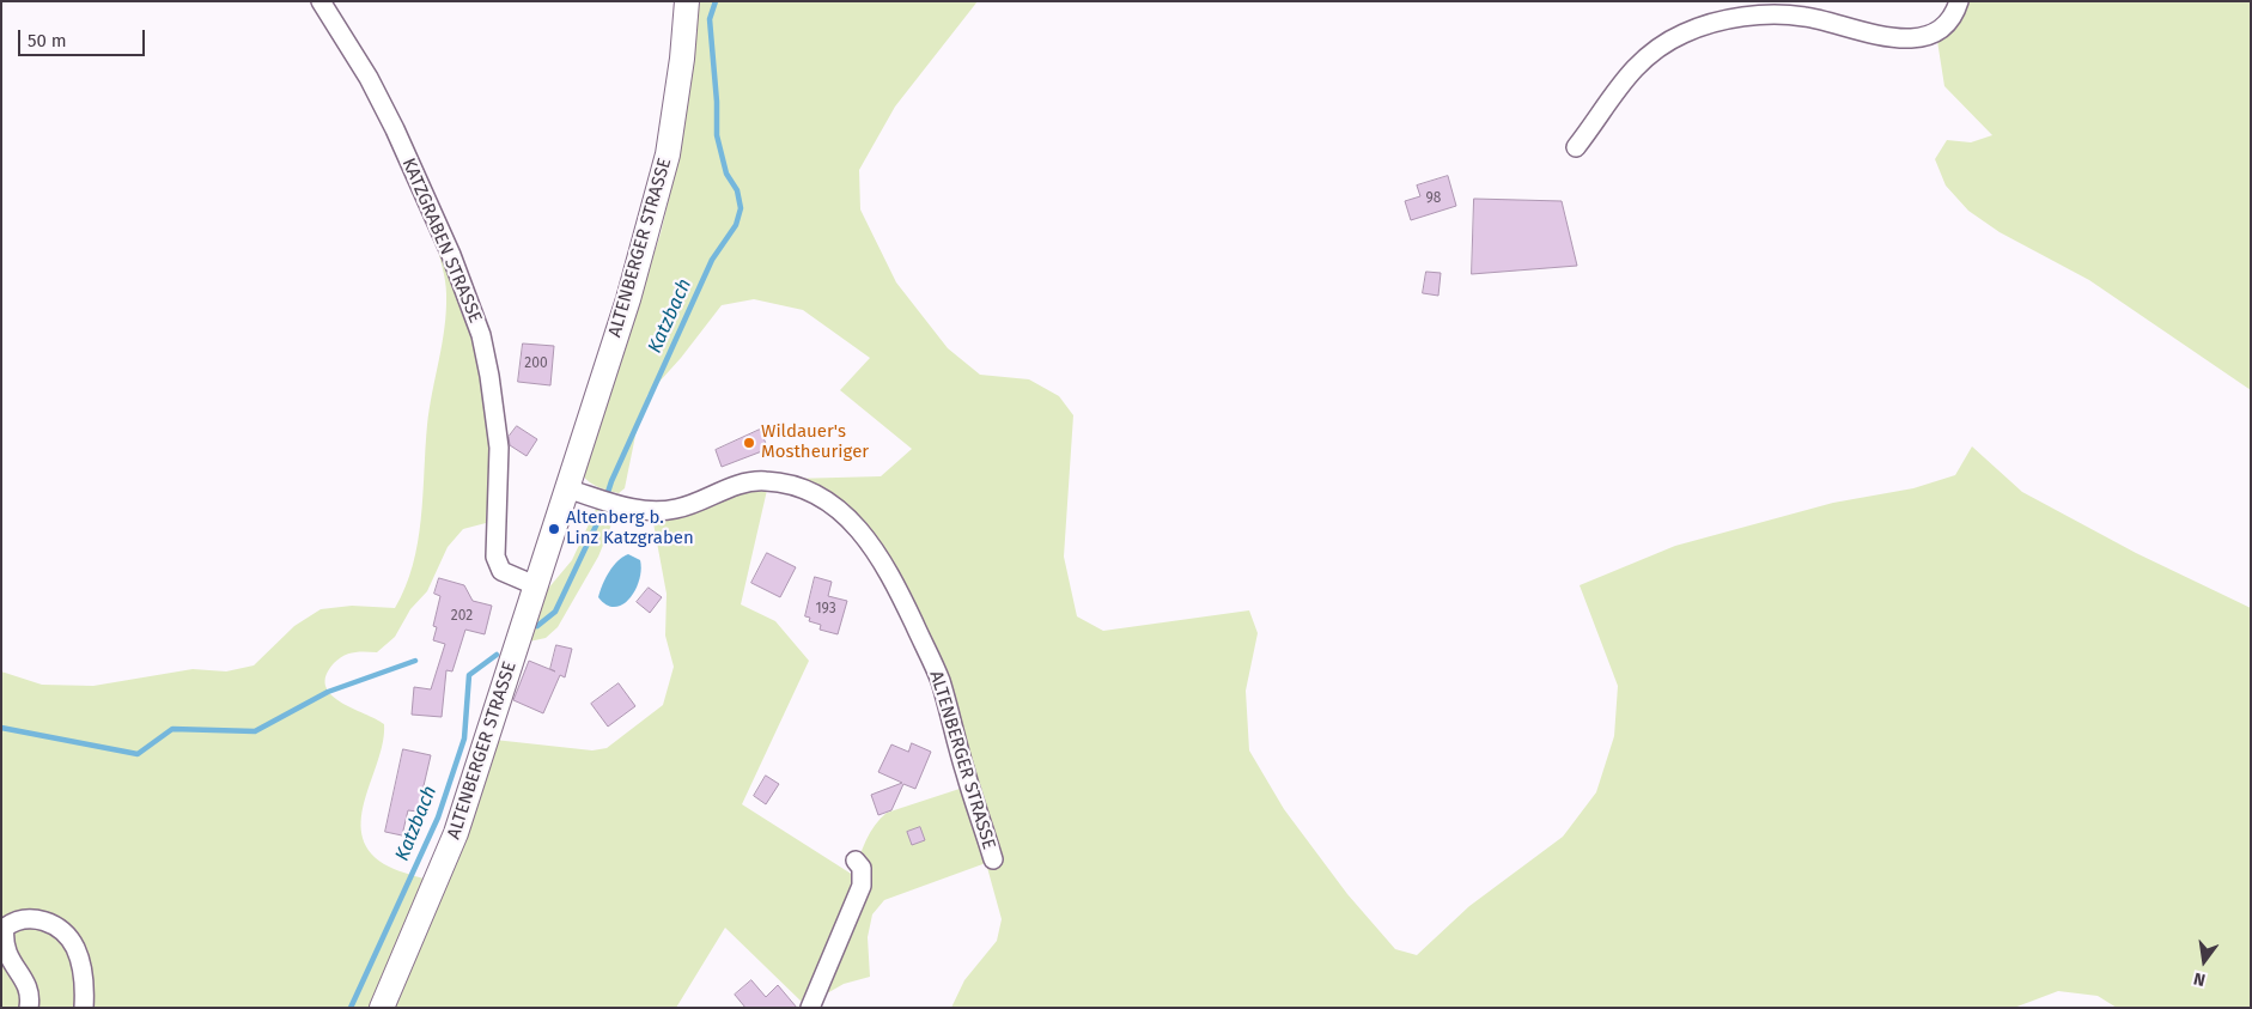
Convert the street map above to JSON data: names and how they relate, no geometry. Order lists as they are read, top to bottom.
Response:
{
  "streets": {
    "street": ["KATZGRABEN STRASSE", "ALTENBERGER STRASSE"]
  },
  "crossings": [
    ["KATZGRABEN STRASSE", "ALTENBERGER STRASSE"]
  ],
  "water": ["Katzbach"],
  "places": ["Wildauer's Mostheuriger", "Altenberg b. Linz Katzgraben"],
  "house_numbers": [
    "98",
    "200",
    "193",
    "202"
  ],
  "scale_bar": "50 m",
  "north": "bottom"
}
